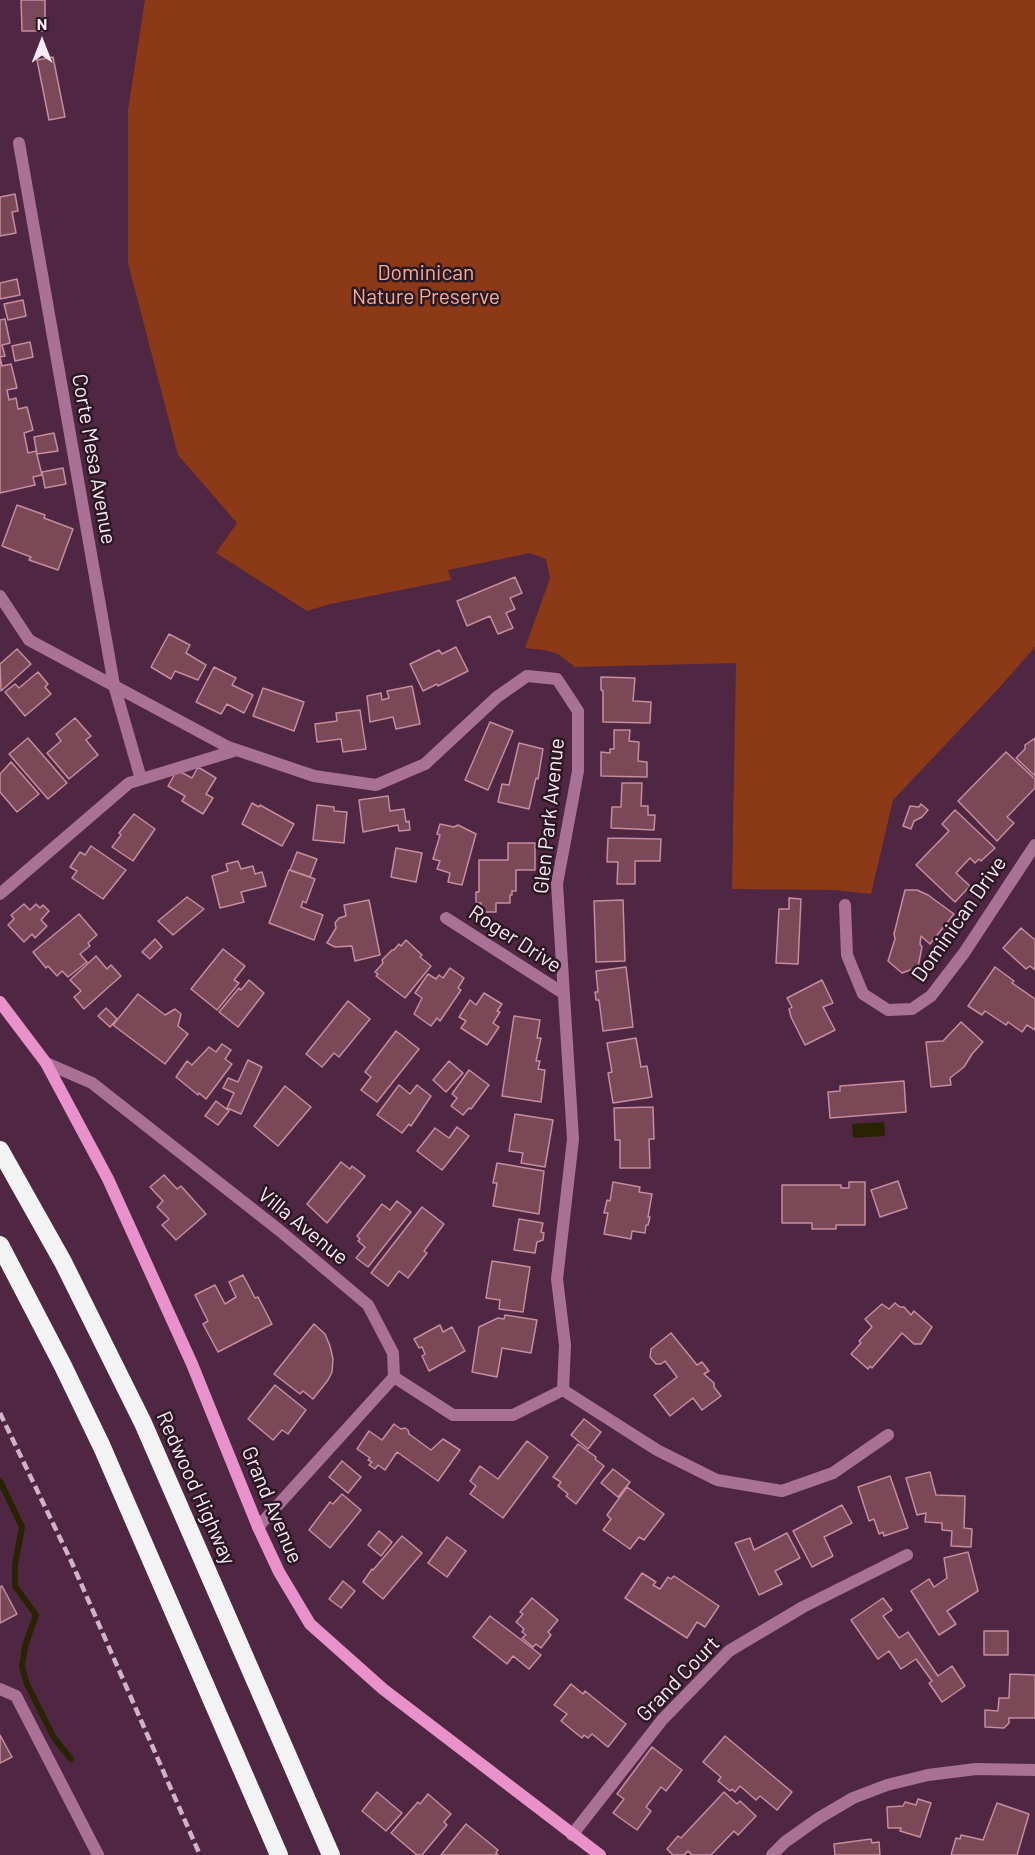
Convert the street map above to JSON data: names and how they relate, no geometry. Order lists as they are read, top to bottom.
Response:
{
  "streets": {
    "highway": ["Redwood Highway"],
    "street": [
      "Corte Mesa Avenue",
      "Glen Park Avenue",
      "Dominican Drive",
      "Roger Drive",
      "Villa Avenue",
      "Grand Avenue",
      "Grand Court"
    ]
  },
  "crossings": [
    ["Corte Mesa Avenue", "Glen Park Avenue"],
    ["Glen Park Avenue", "Roger Drive"],
    ["Villa Avenue", "Grand Avenue"],
    ["Grand Avenue", "Grand Court"]
  ],
  "parks": ["Dominican Nature Preserve"],
  "north": "top"
}
